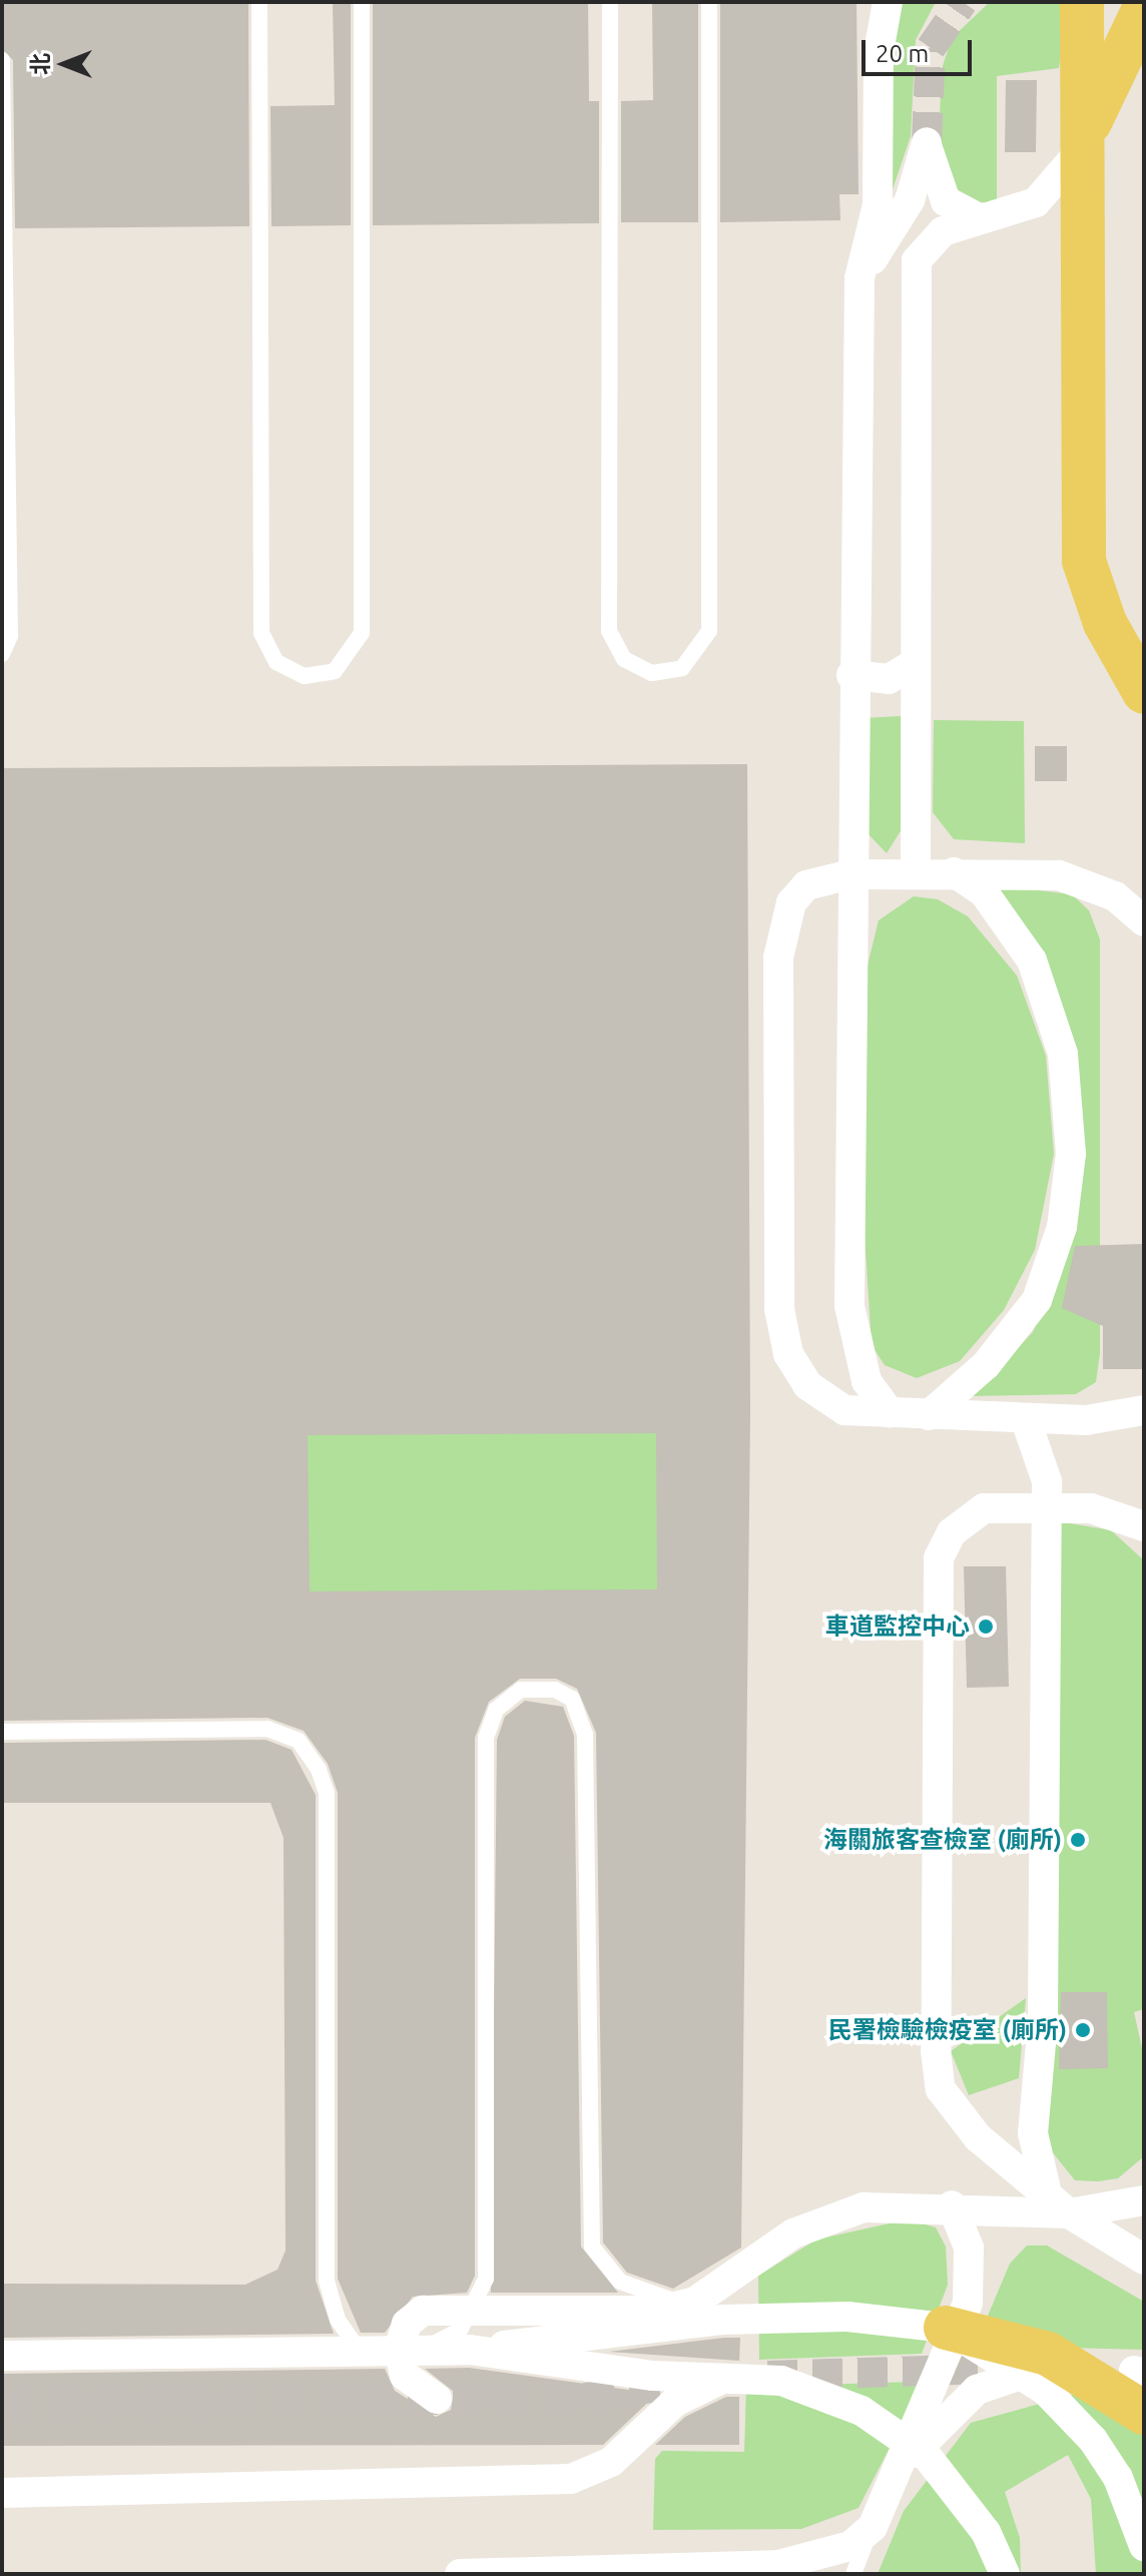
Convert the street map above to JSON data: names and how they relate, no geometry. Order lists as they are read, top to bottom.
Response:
{
  "places": ["車道監控中心", "海關旅客查檢室 (廁所)", "民署檢驗檢疫室 (廁所)"],
  "scale_bar": "20 m",
  "north": "left"
}
